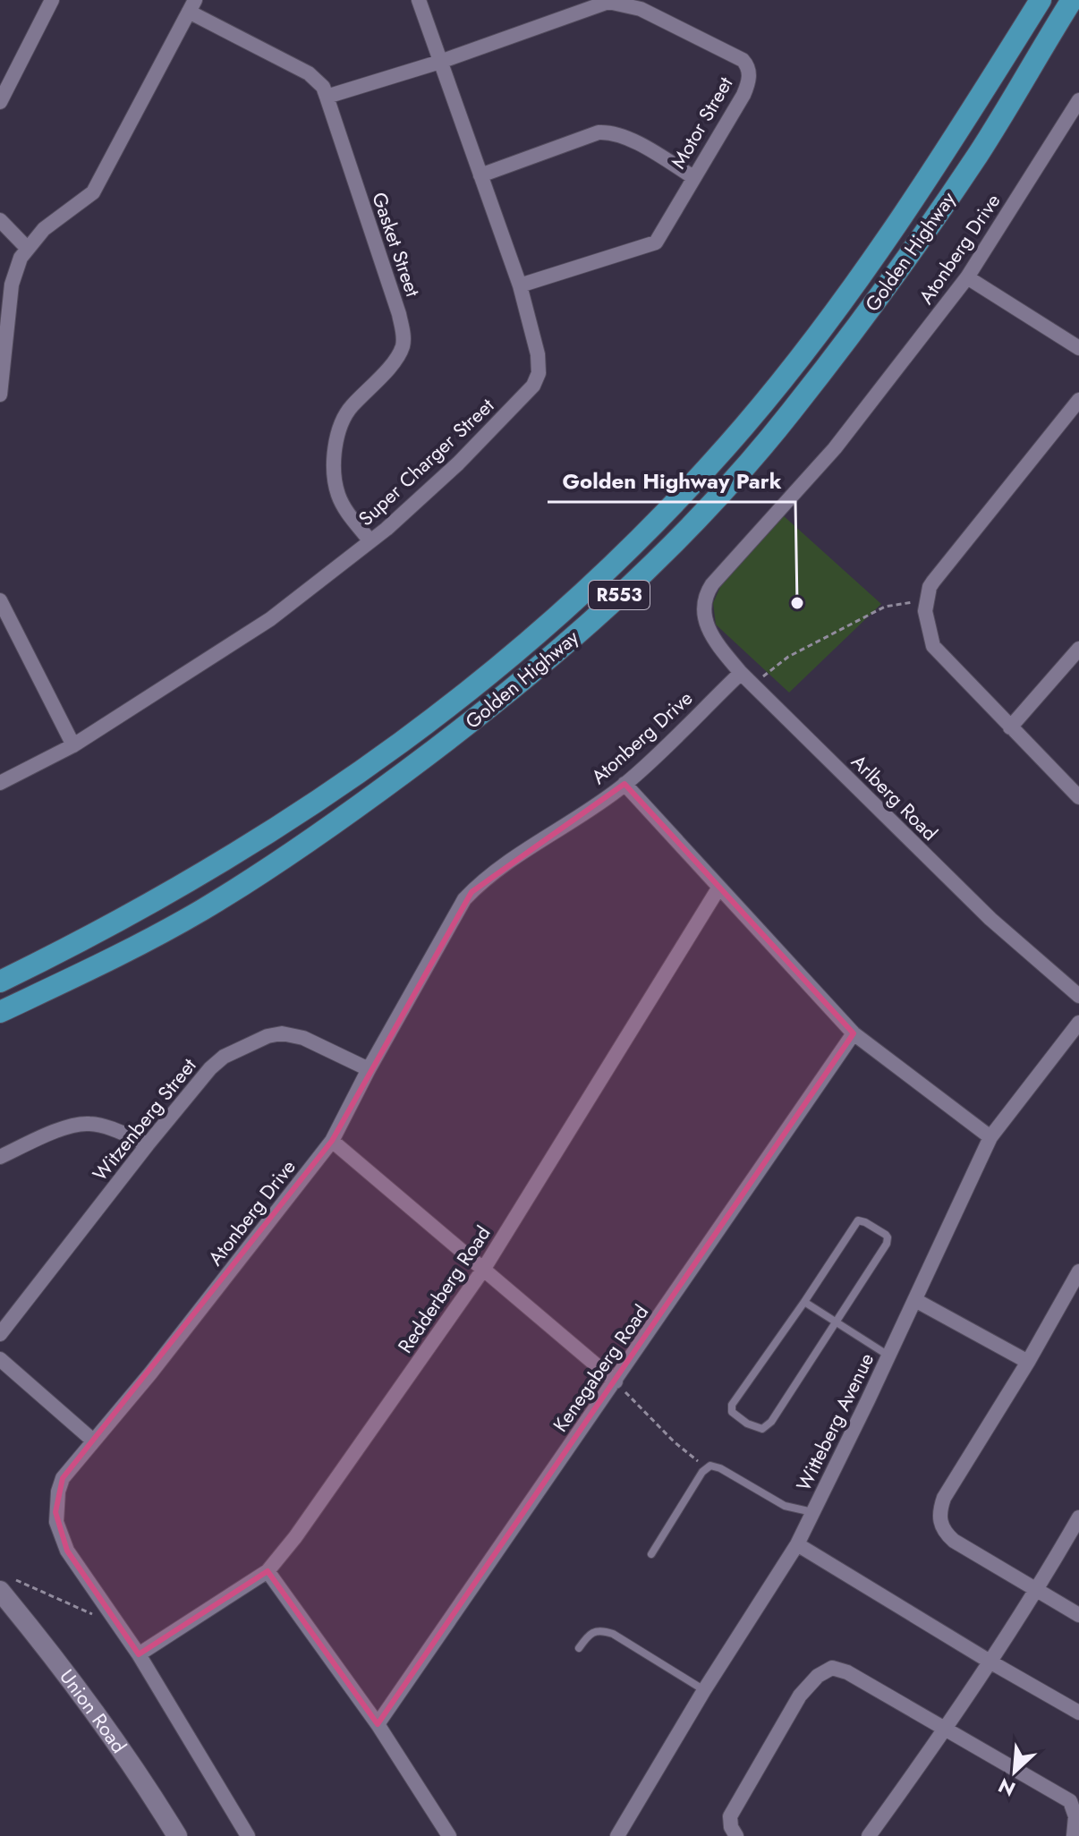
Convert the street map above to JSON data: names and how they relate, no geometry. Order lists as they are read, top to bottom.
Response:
{
  "streets": {
    "main road": ["Golden Highway", "R553"],
    "street": [
      "Motor Street",
      "Gasket Street",
      "Atonberg Drive",
      "Super Charger Street",
      "Arlberg Road",
      "Witzenberg Street",
      "Redderberg Road",
      "Kenegaberg Road",
      "Witteberg Avenue",
      "Union Road"
    ]
  },
  "crossings": [
    ["Motor Street", "Gasket Street"],
    ["Motor Street", "Super Charger Street"],
    ["Gasket Street", "Super Charger Street"],
    ["Atonberg Drive", "Arlberg Road"],
    ["Atonberg Drive", "Witzenberg Street"],
    ["Atonberg Drive", "Redderberg Road"]
  ],
  "places": ["Golden Highway Park"],
  "north": "bottom left"
}
